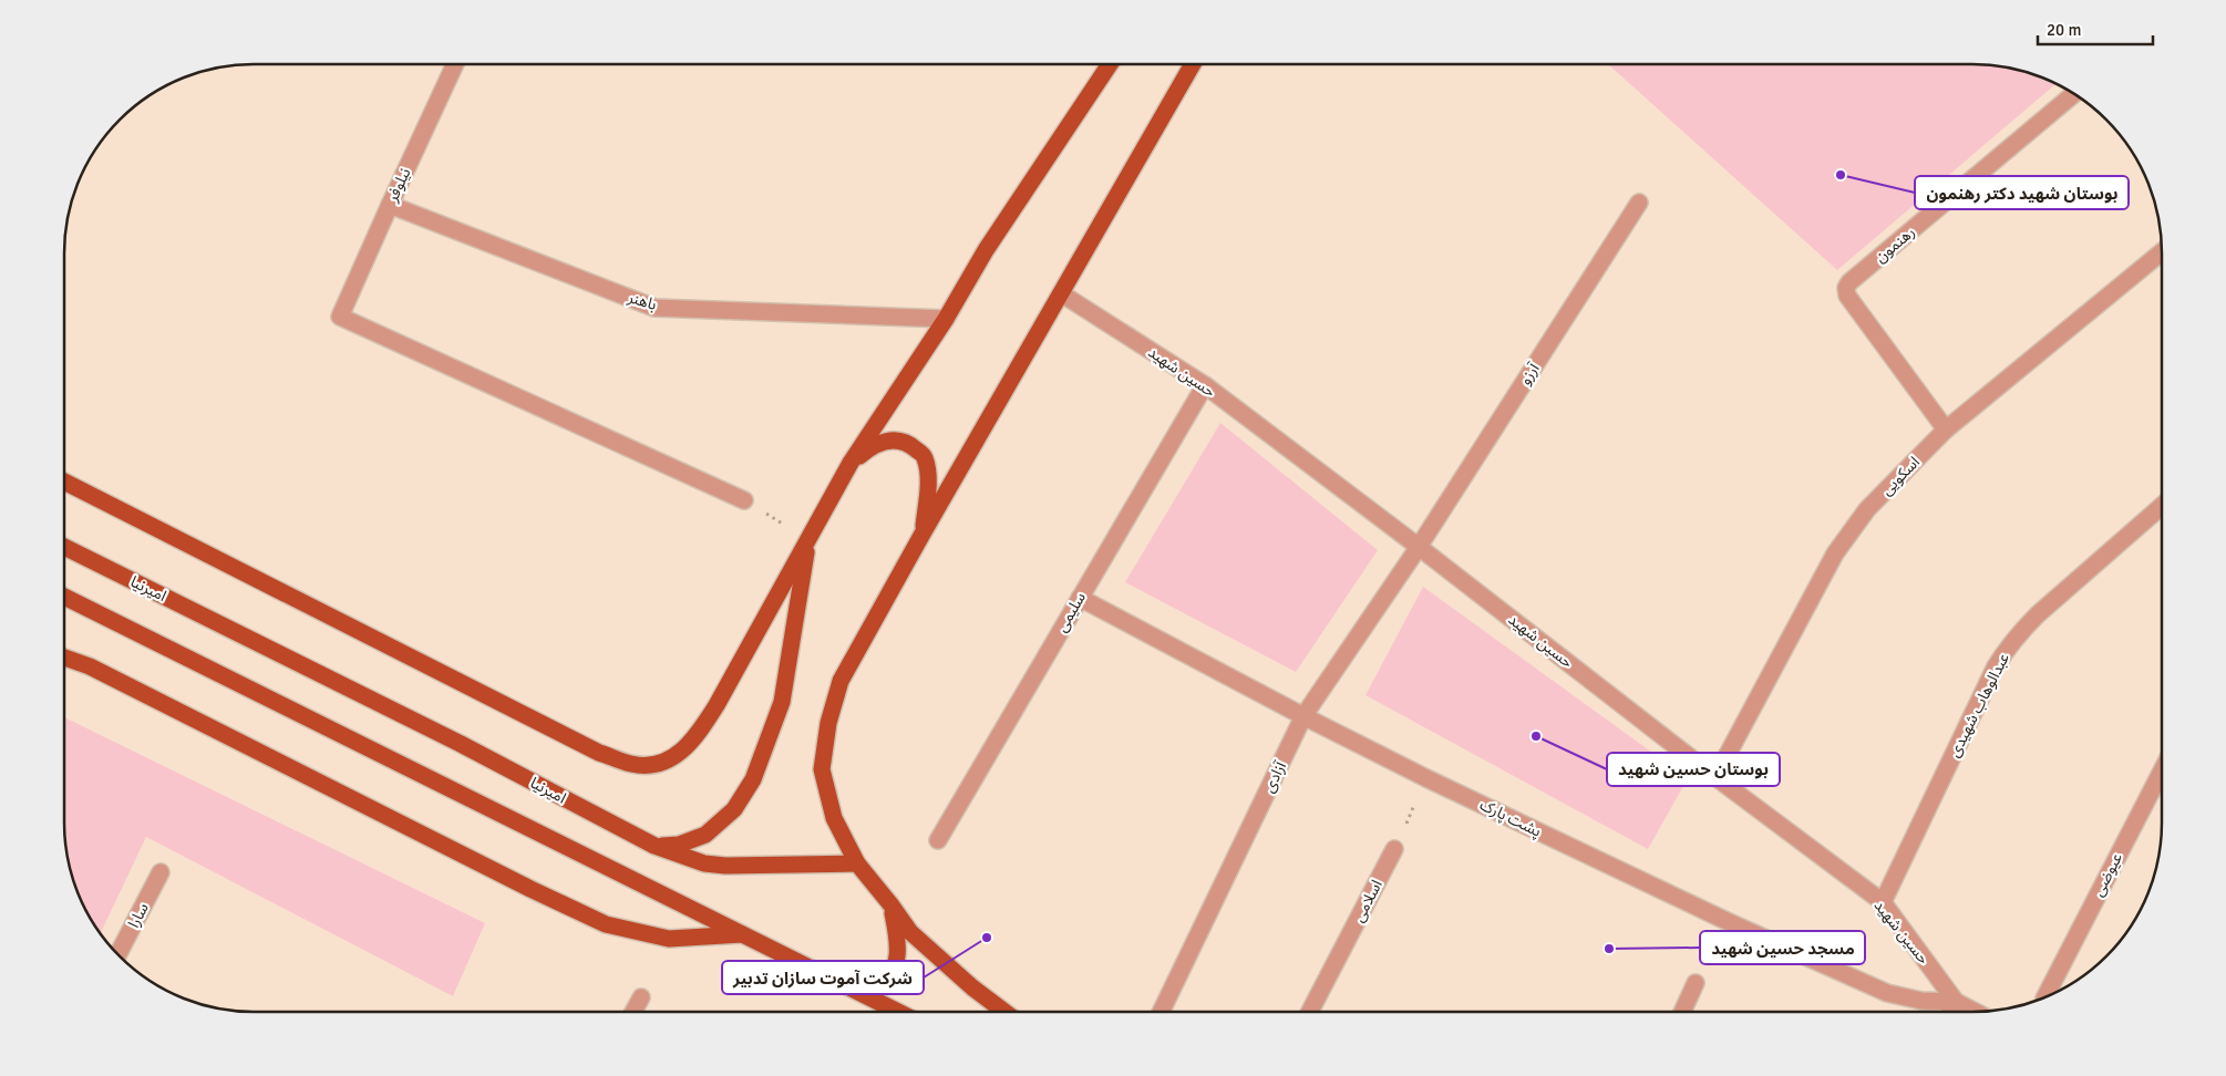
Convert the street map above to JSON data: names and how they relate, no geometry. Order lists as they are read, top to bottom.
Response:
{
  "streets": {
    "main road": ["امیرنیا"],
    "street": [
      "نیلوفر",
      "رهنمون",
      "باهنر",
      "حسین شهید",
      "آرزو",
      "اسکویی",
      "سلیمی",
      "عبدالوهاب شهیدی",
      "آزادی",
      "پشت پارک",
      "عیوضی",
      "اسلامی",
      "سارا"
    ]
  },
  "crossings": [
    ["نیلوفر", "باهنر"],
    ["رهنمون", "اسکویی"],
    ["حسین شهید", "آرزو"],
    ["حسین شهید", "اسکویی"],
    ["حسین شهید", "سلیمی"],
    ["حسین شهید", "عبدالوهاب شهیدی"],
    ["حسین شهید", "آزادی"],
    ["حسین شهید", "پشت پارک"],
    ["آرزو", "آزادی"],
    ["سلیمی", "پشت پارک"],
    ["آزادی", "پشت پارک"]
  ],
  "places": [
    "بوستان شهید دکتر رهنمون",
    "بوستان حسین شهید",
    "شرکت آموت سازان تدبیر",
    "مسجد حسین شهید"
  ],
  "scale_bar": "20 m"
}
